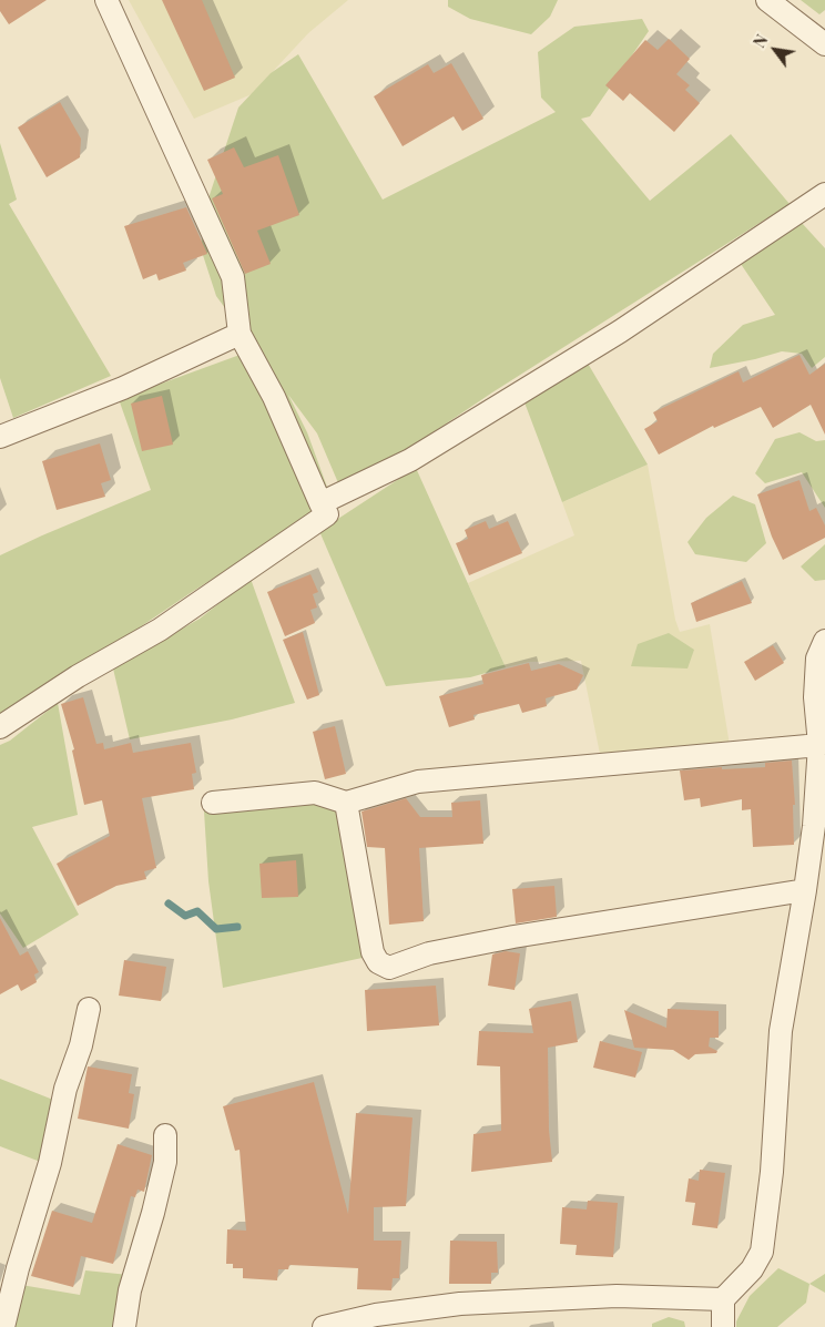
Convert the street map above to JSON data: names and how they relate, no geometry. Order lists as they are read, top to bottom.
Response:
{
  "north": "top left"
}
